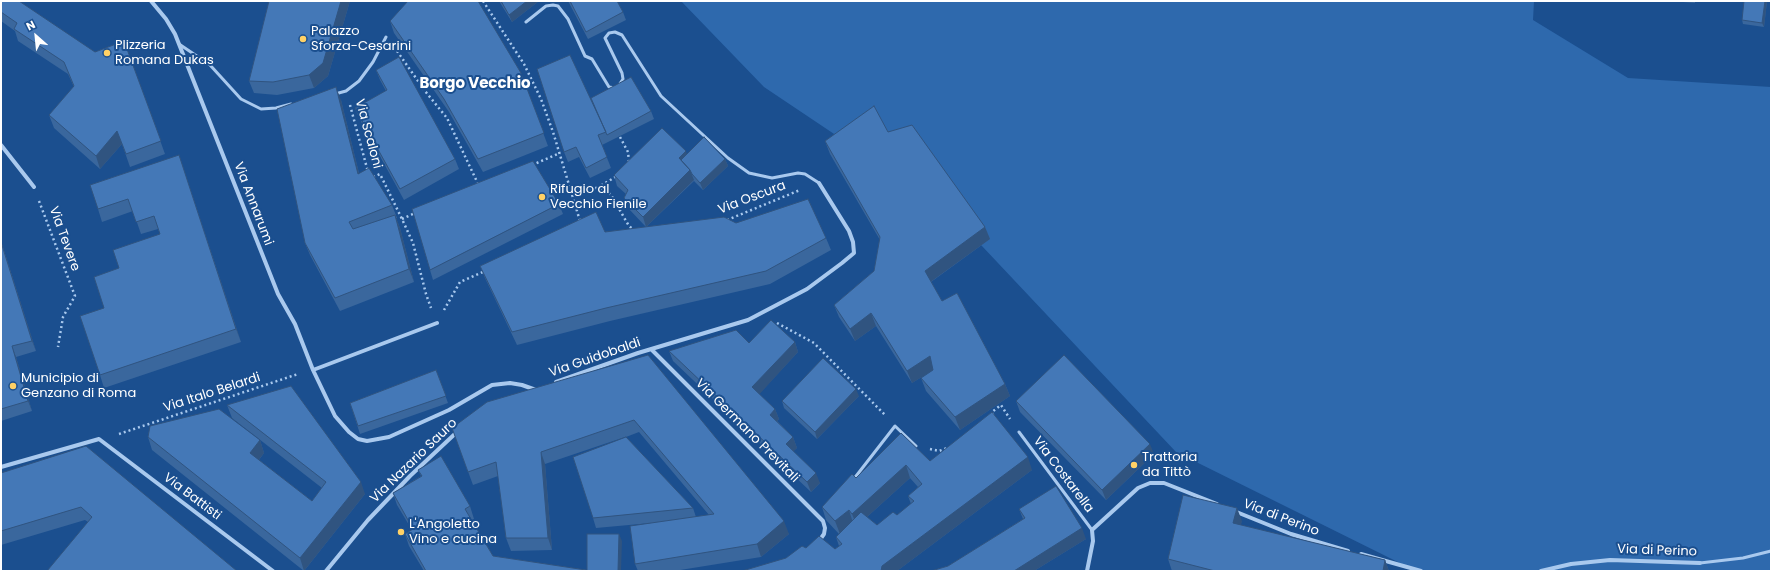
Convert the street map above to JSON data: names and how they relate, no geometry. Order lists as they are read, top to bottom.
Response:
{
  "streets": {
    "street": [
      "Via Annarumi",
      "Via Guidobaldi",
      "Via Germano Previtali",
      "Via Nazario Sauro",
      "Via Battisti",
      "Via di Perino"
    ],
    "lane": ["Via Scaloni", "Via Costarella"],
    "path": ["Via Oscura", "Via Tevere", "Via Italo Belardi"]
  },
  "crossings": [
    ["Via Oscura", "Via Guidobaldi"],
    ["Via Annarumi", "Via Guidobaldi"],
    ["Via Annarumi", "Via Italo Belardi"],
    ["Via Guidobaldi", "Via Germano Previtali"]
  ],
  "districts": ["Borgo Vecchio"],
  "places": [
    "Palazzo Sforza-Cesarini",
    "PIizzeria Romana Dukas",
    "Rifugio al Vecchio Fienile",
    "Municipio di Genzano di Roma",
    "Trattoria da Tittò",
    "L'Angoletto Vino e cucina"
  ],
  "north": "top left"
}
